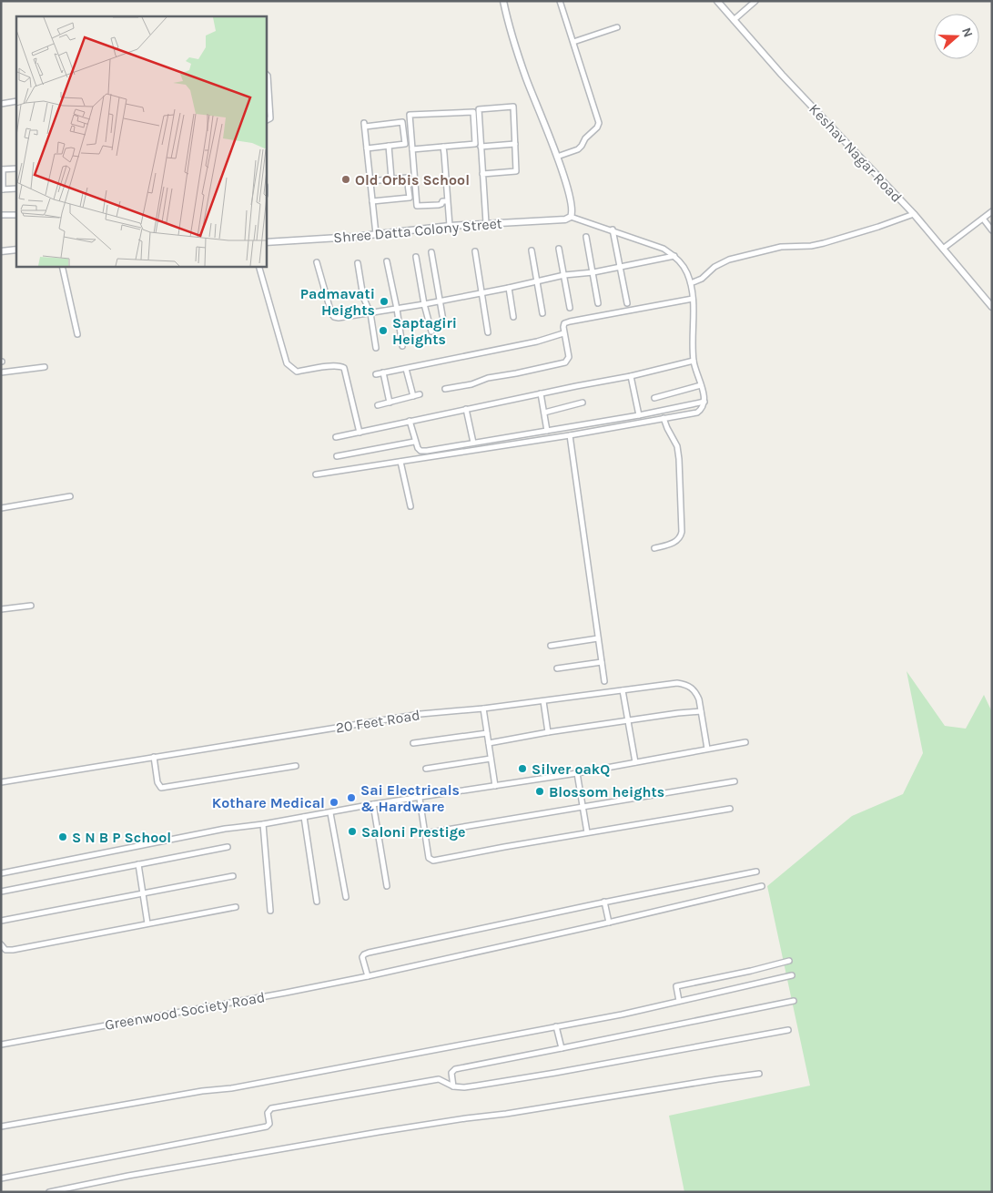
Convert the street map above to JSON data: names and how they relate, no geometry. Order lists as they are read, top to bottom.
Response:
{
  "streets": {
    "street": [
      "Keshav Nagar Road",
      "Shree Datta Colony Street",
      "20 Feet Road",
      "Greenwood Society Road"
    ]
  },
  "places": [
    "Old Orbis School",
    "Padmavati Heights",
    "Saptagiri Heights",
    "Silver oakQ",
    "Blossom heights",
    "Sai Electricals & Hardware",
    "Kothare Medical",
    "Saloni Prestige",
    "S N B P School"
  ],
  "north": "right"
}
